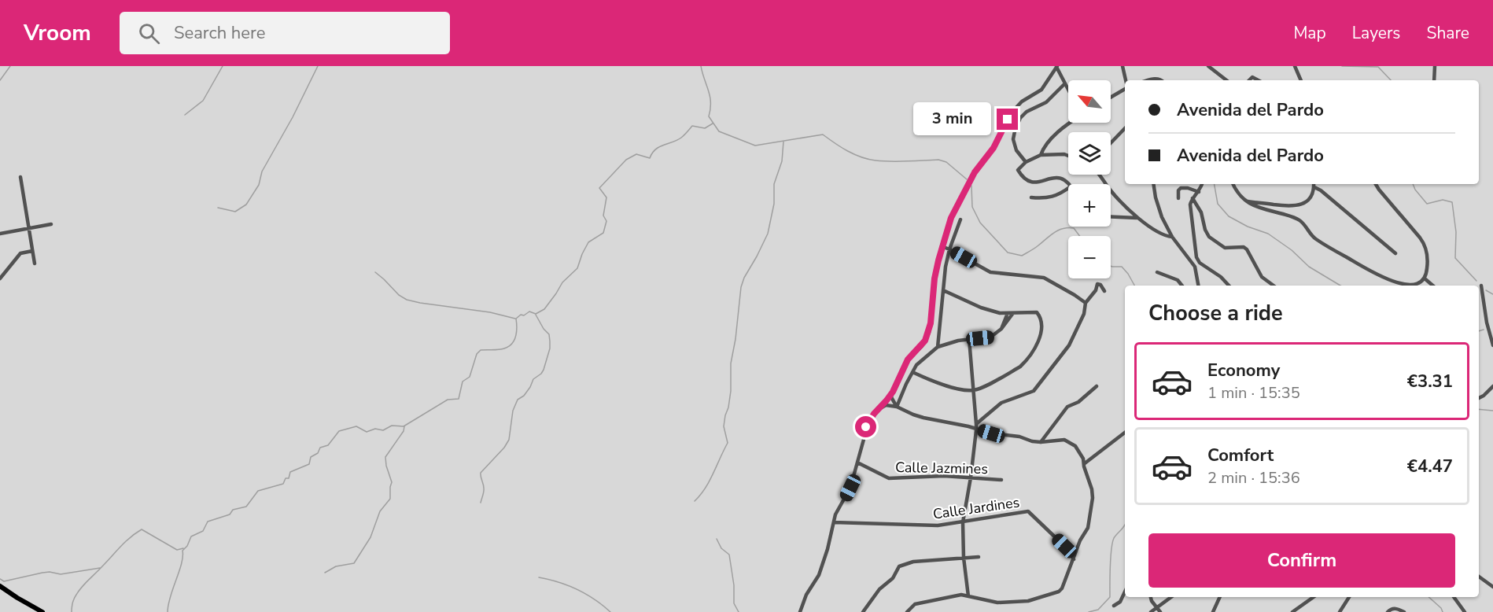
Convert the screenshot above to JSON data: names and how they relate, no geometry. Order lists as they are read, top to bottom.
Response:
{
  "streets": {
    "street": ["Calle Jazmines", "Calle Jardines"]
  },
  "north": "top left",
  "page": {
    "header": "Vroom",
    "search": "Search here",
    "nav": ["Map", "Layers", "Share"],
    "map_buttons": ["+", "−"],
    "banner": ["Avenida del Pardo", "Avenida del Pardo"],
    "bubble": "3 min",
    "heading": "Choose a ride",
    "list": [
      {
        "name": "Economy",
        "note": "1 min · 15:35",
        "value": "€3.31"
      },
      {
        "name": "Comfort",
        "note": "2 min · 15:36",
        "value": "€4.47"
      }
    ],
    "buttons": "Confirm"
  }
}
